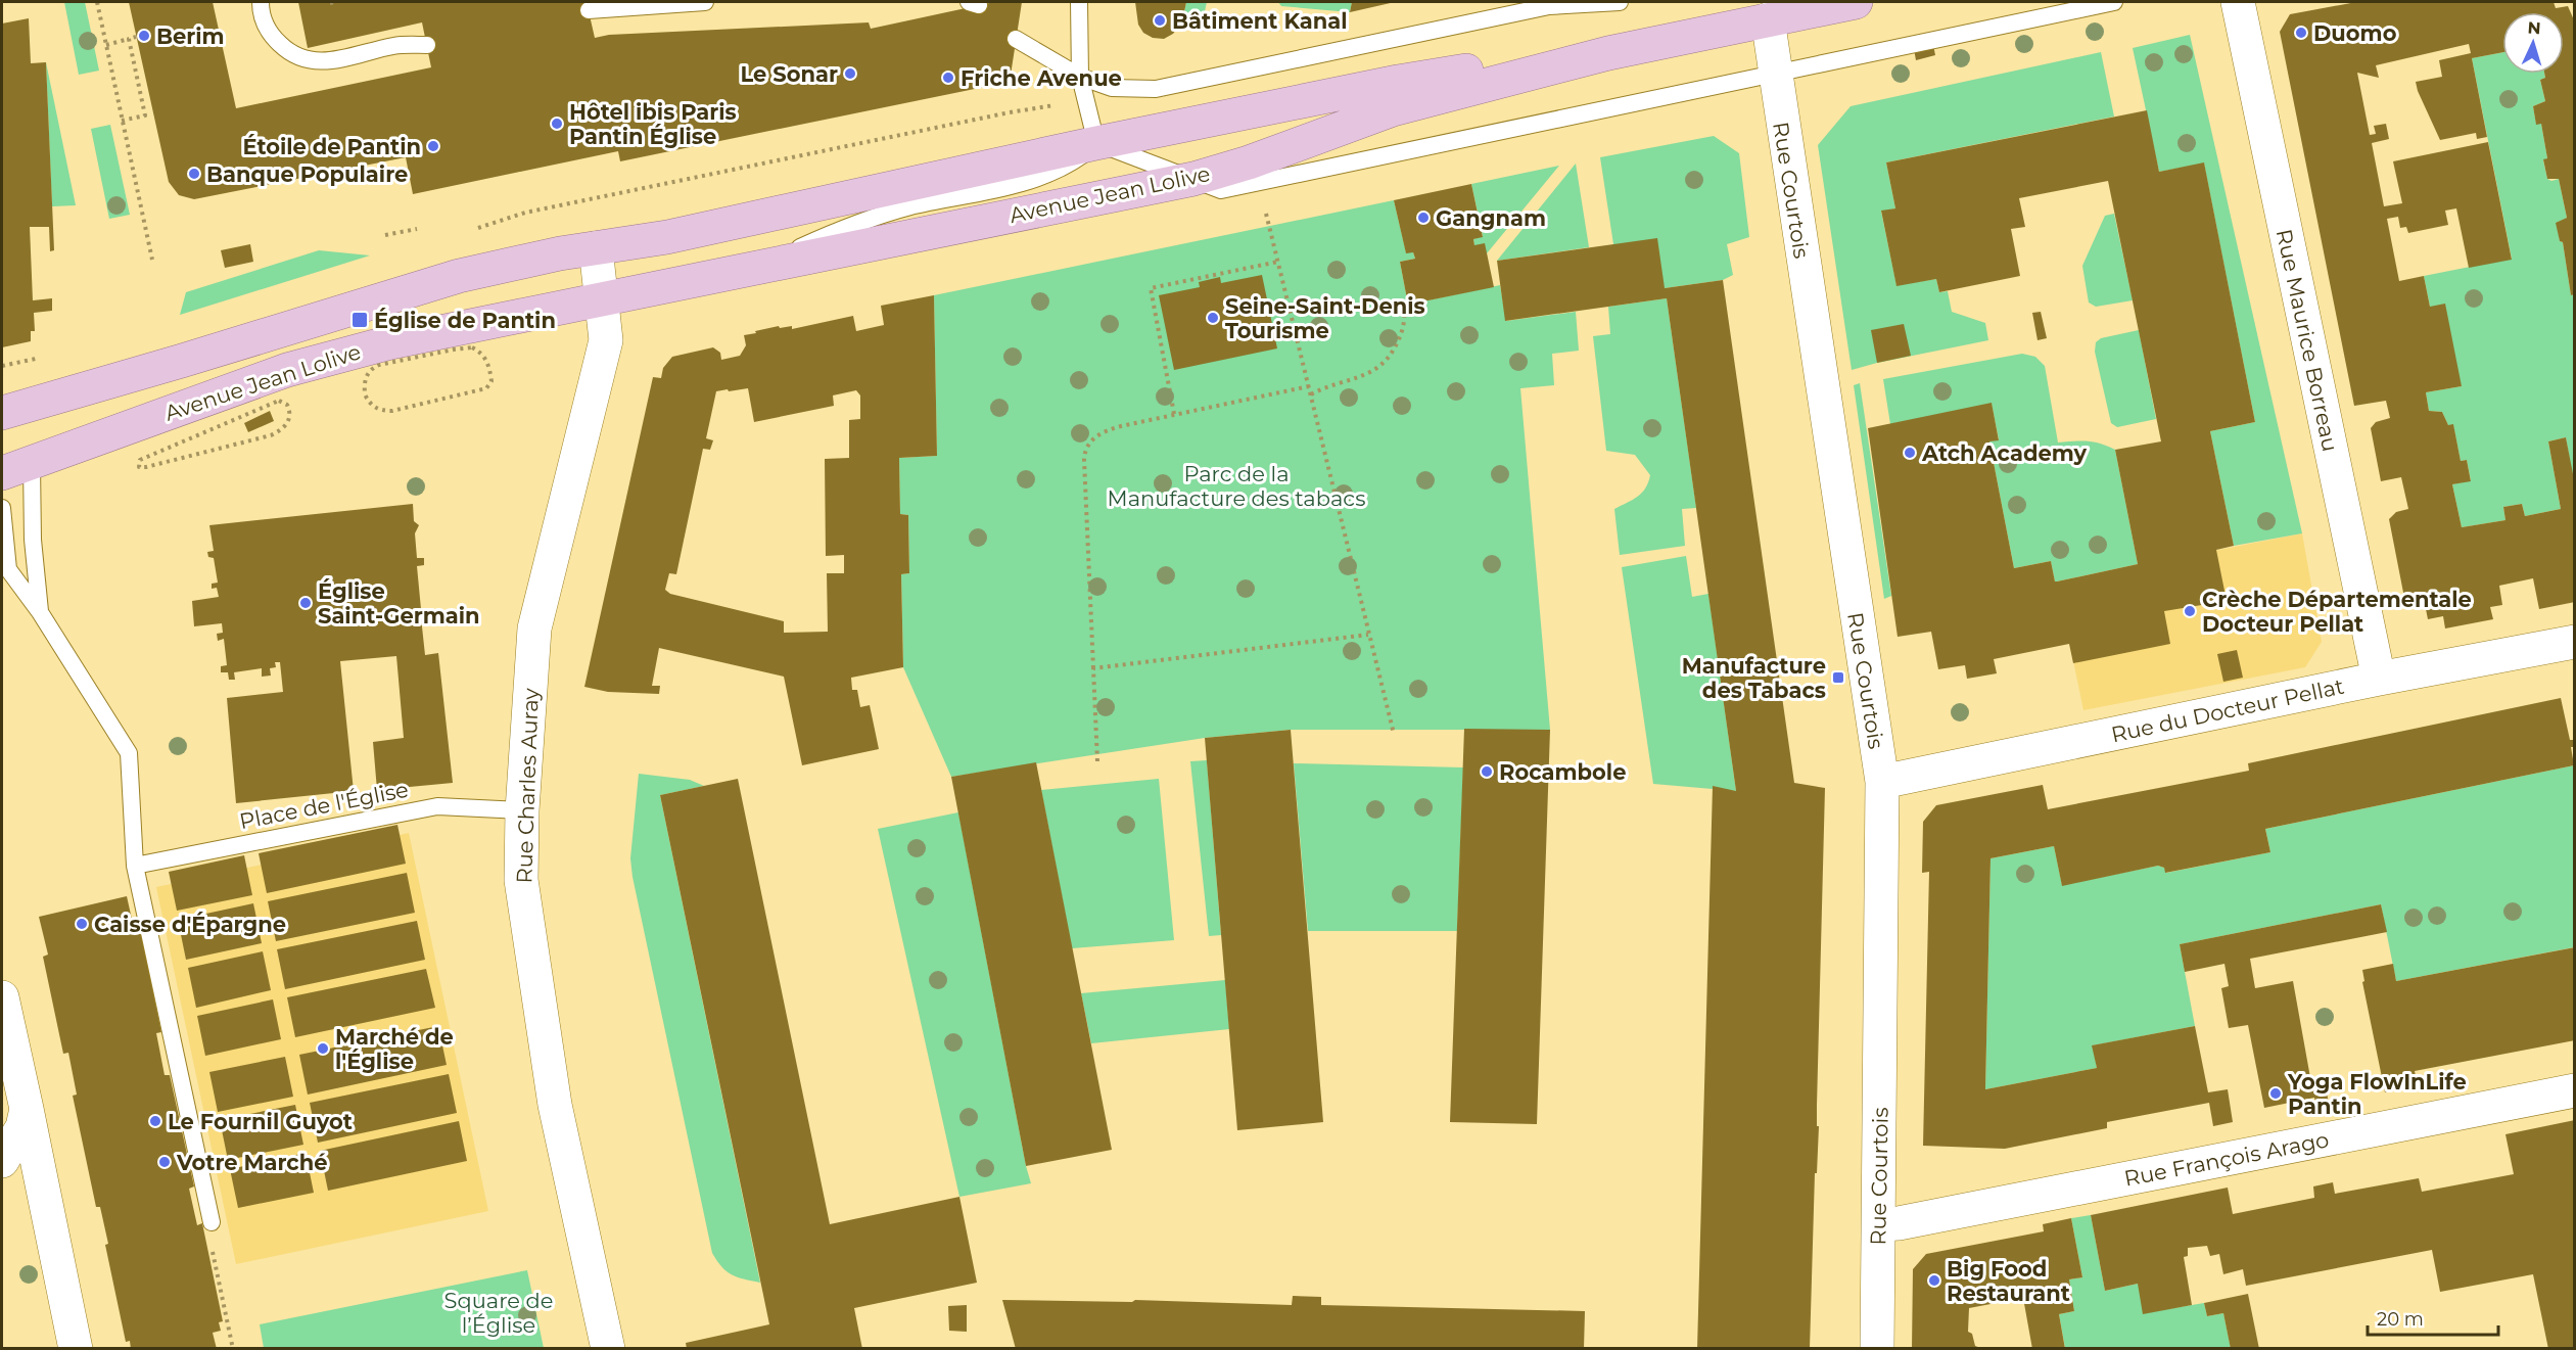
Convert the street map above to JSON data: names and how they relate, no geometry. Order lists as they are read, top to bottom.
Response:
{
  "streets": {
    "main road": ["Avenue Jean Lolive"],
    "street": [
      "Rue Courtois",
      "Rue Maurice Borreau",
      "Rue du Docteur Pellat",
      "Rue Charles Auray",
      "Rue François Arago"
    ],
    "lane": ["Place de l'Église"]
  },
  "crossings": [
    ["Rue Courtois", "Avenue Jean Lolive"],
    ["Rue Courtois", "Rue du Docteur Pellat"],
    ["Rue Courtois", "Rue François Arago"],
    ["Avenue Jean Lolive", "Rue Charles Auray"],
    ["Rue Maurice Borreau", "Rue du Docteur Pellat"],
    ["Rue Charles Auray", "Place de l'Église"]
  ],
  "parks": ["Parc de la Manufacture des tabacs", "Square de l’Église"],
  "places": {
    "other": [
      "Bâtiment Kanal",
      "Duomo",
      "Berim",
      "Le Sonar",
      "Friche Avenue",
      "Hôtel ibis Paris Pantin Église",
      "Étoile de Pantin",
      "Banque Populaire",
      "Gangnam",
      "Seine-Saint-Denis Tourisme",
      "Atch Academy",
      "Église Saint-Germain",
      "Crèche Départementale Docteur Pellat",
      "Rocambole",
      "Caisse d'Épargne",
      "Marché de l'Église",
      "Yoga FlowInLife Pantin",
      "Le Fournil Guyot",
      "Votre Marché",
      "Big Food Restaurant"
    ],
    "transit": ["Église de Pantin", "Manufacture des Tabacs"]
  },
  "scale_bar": "20 m",
  "north": "top"
}
